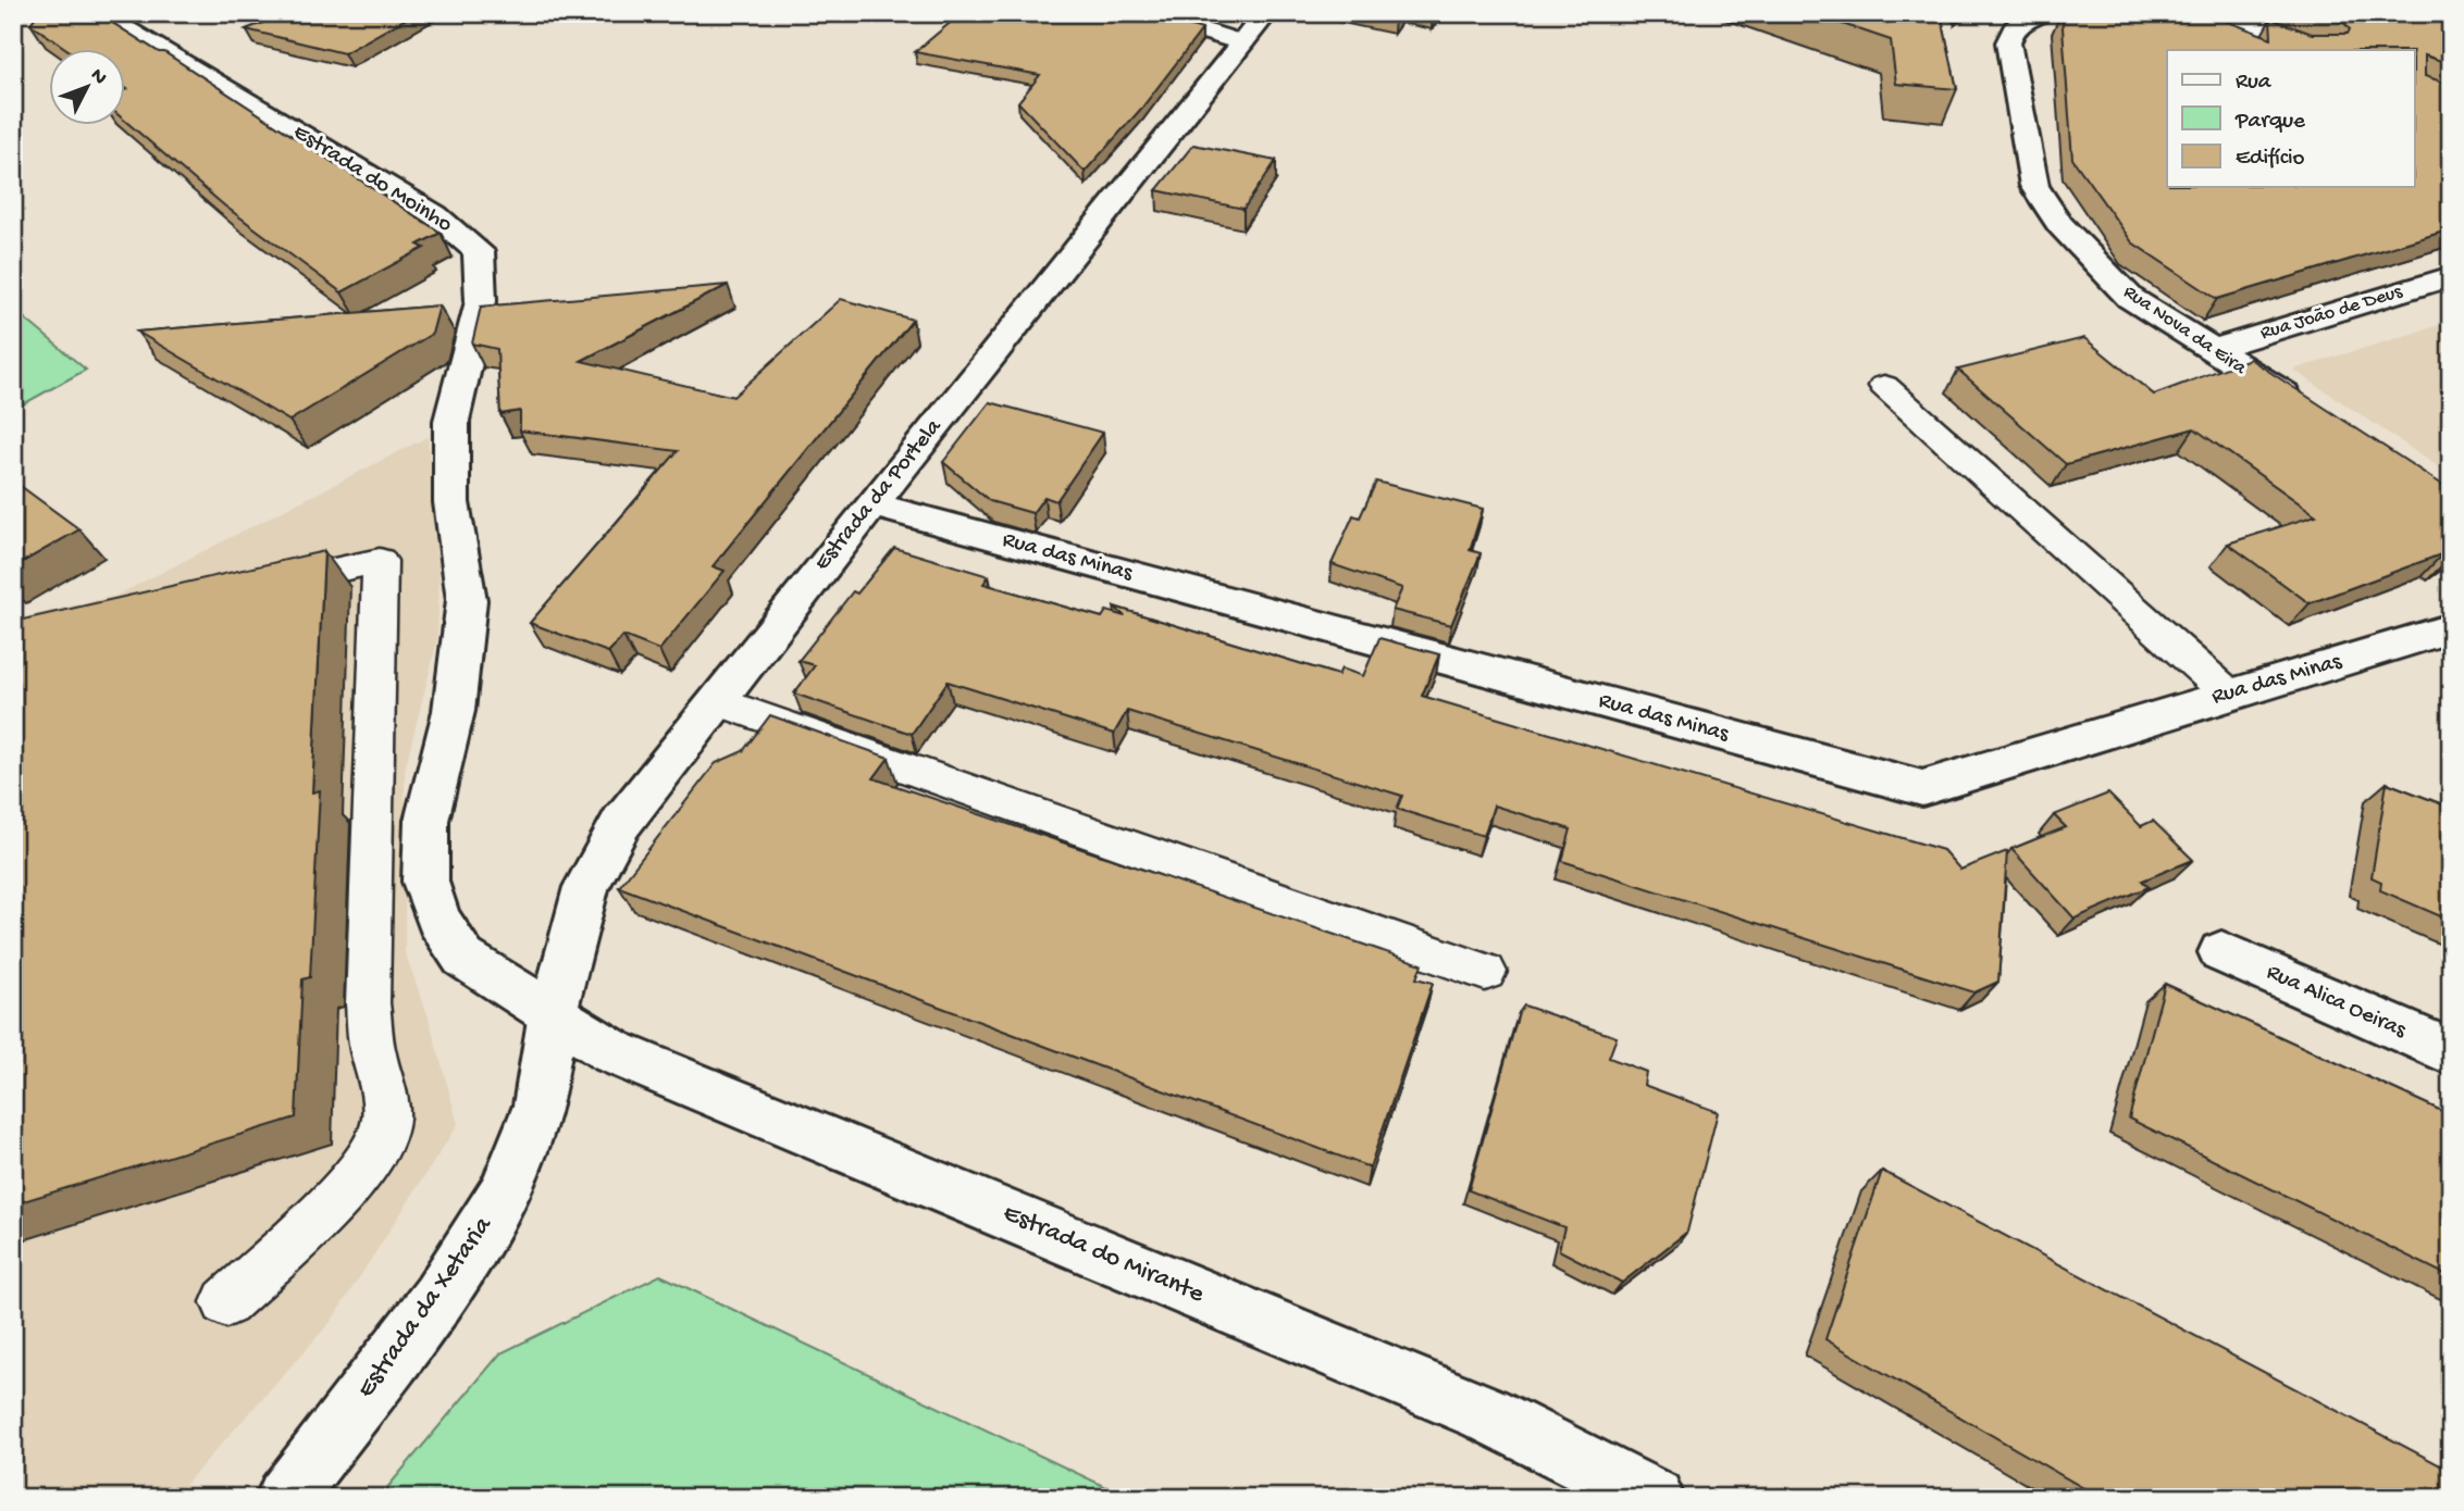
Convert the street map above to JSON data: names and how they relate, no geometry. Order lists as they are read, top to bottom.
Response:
{
  "streets": {
    "street": [
      "Estrada do Moinho",
      "Rua João de Deus",
      "Rua Nova da Eira",
      "Estrada da Portela",
      "Rua das Minas",
      "Rua Alica Oeiras",
      "Estrada do Mirante",
      "Estrada da Xetaria"
    ]
  },
  "crossings": [
    ["Estrada do Moinho", "Estrada da Portela"],
    ["Estrada do Moinho", "Estrada do Mirante"],
    ["Estrada do Moinho", "Estrada da Xetaria"],
    ["Rua João de Deus", "Rua Nova da Eira"],
    ["Estrada da Portela", "Rua das Minas"],
    ["Estrada da Portela", "Estrada do Mirante"],
    ["Estrada da Portela", "Estrada da Xetaria"],
    ["Estrada do Mirante", "Estrada da Xetaria"]
  ],
  "legend": ["Rua", "Parque", "Edifício"],
  "north": "top right"
}
